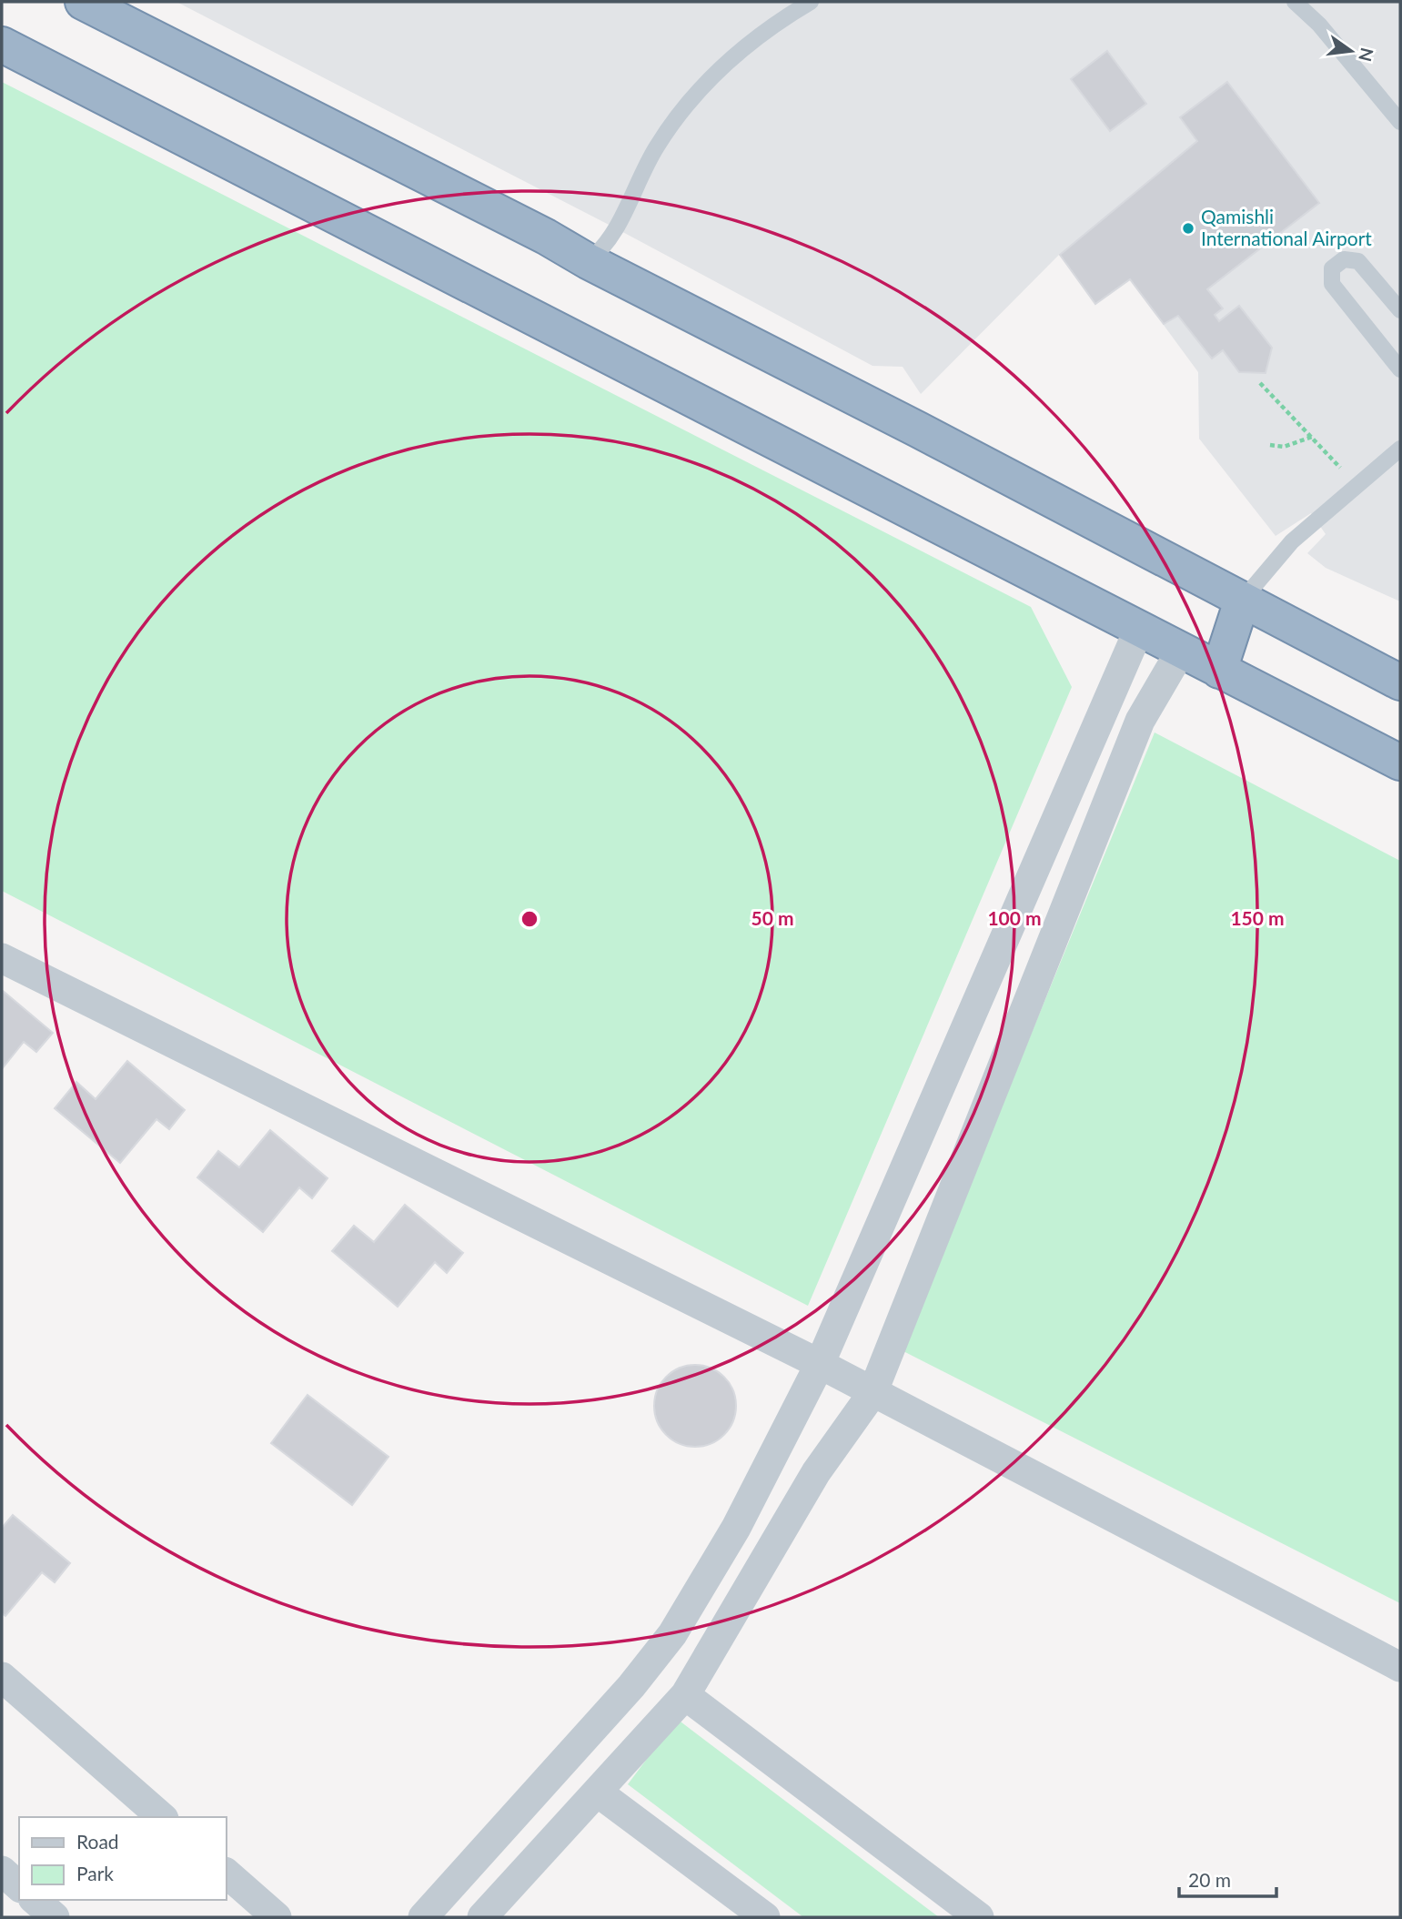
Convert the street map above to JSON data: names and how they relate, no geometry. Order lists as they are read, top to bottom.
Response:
{
  "places": ["Qamishli International Airport"],
  "legend": ["Road", "Park"],
  "scale_bar": "20 m",
  "north": "right",
  "rings": ["50 m", "100 m", "150 m"]
}
